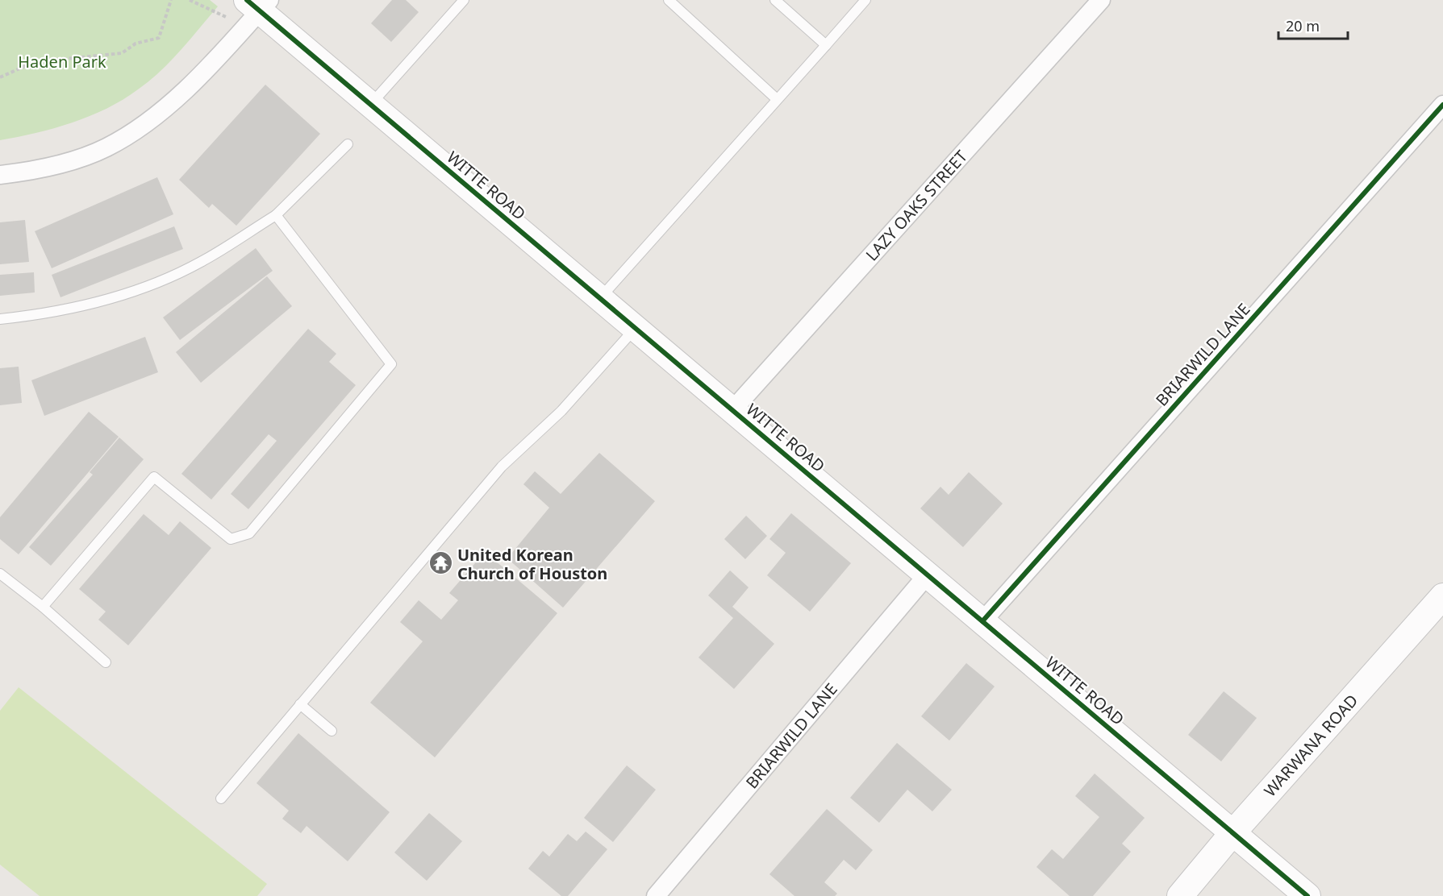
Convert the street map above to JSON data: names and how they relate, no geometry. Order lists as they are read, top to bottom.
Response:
{
  "streets": {
    "street": [
      "WITTE ROAD",
      "LAZY OAKS STREET",
      "BRIARWILD LANE",
      "WARWANA ROAD"
    ]
  },
  "crossings": [
    ["WITTE ROAD", "LAZY OAKS STREET"],
    ["WITTE ROAD", "BRIARWILD LANE"],
    ["WITTE ROAD", "WARWANA ROAD"]
  ],
  "parks": ["Haden Park"],
  "places": {
    "temple": ["United Korean Church of Houston"]
  },
  "scale_bar": "20 m"
}
